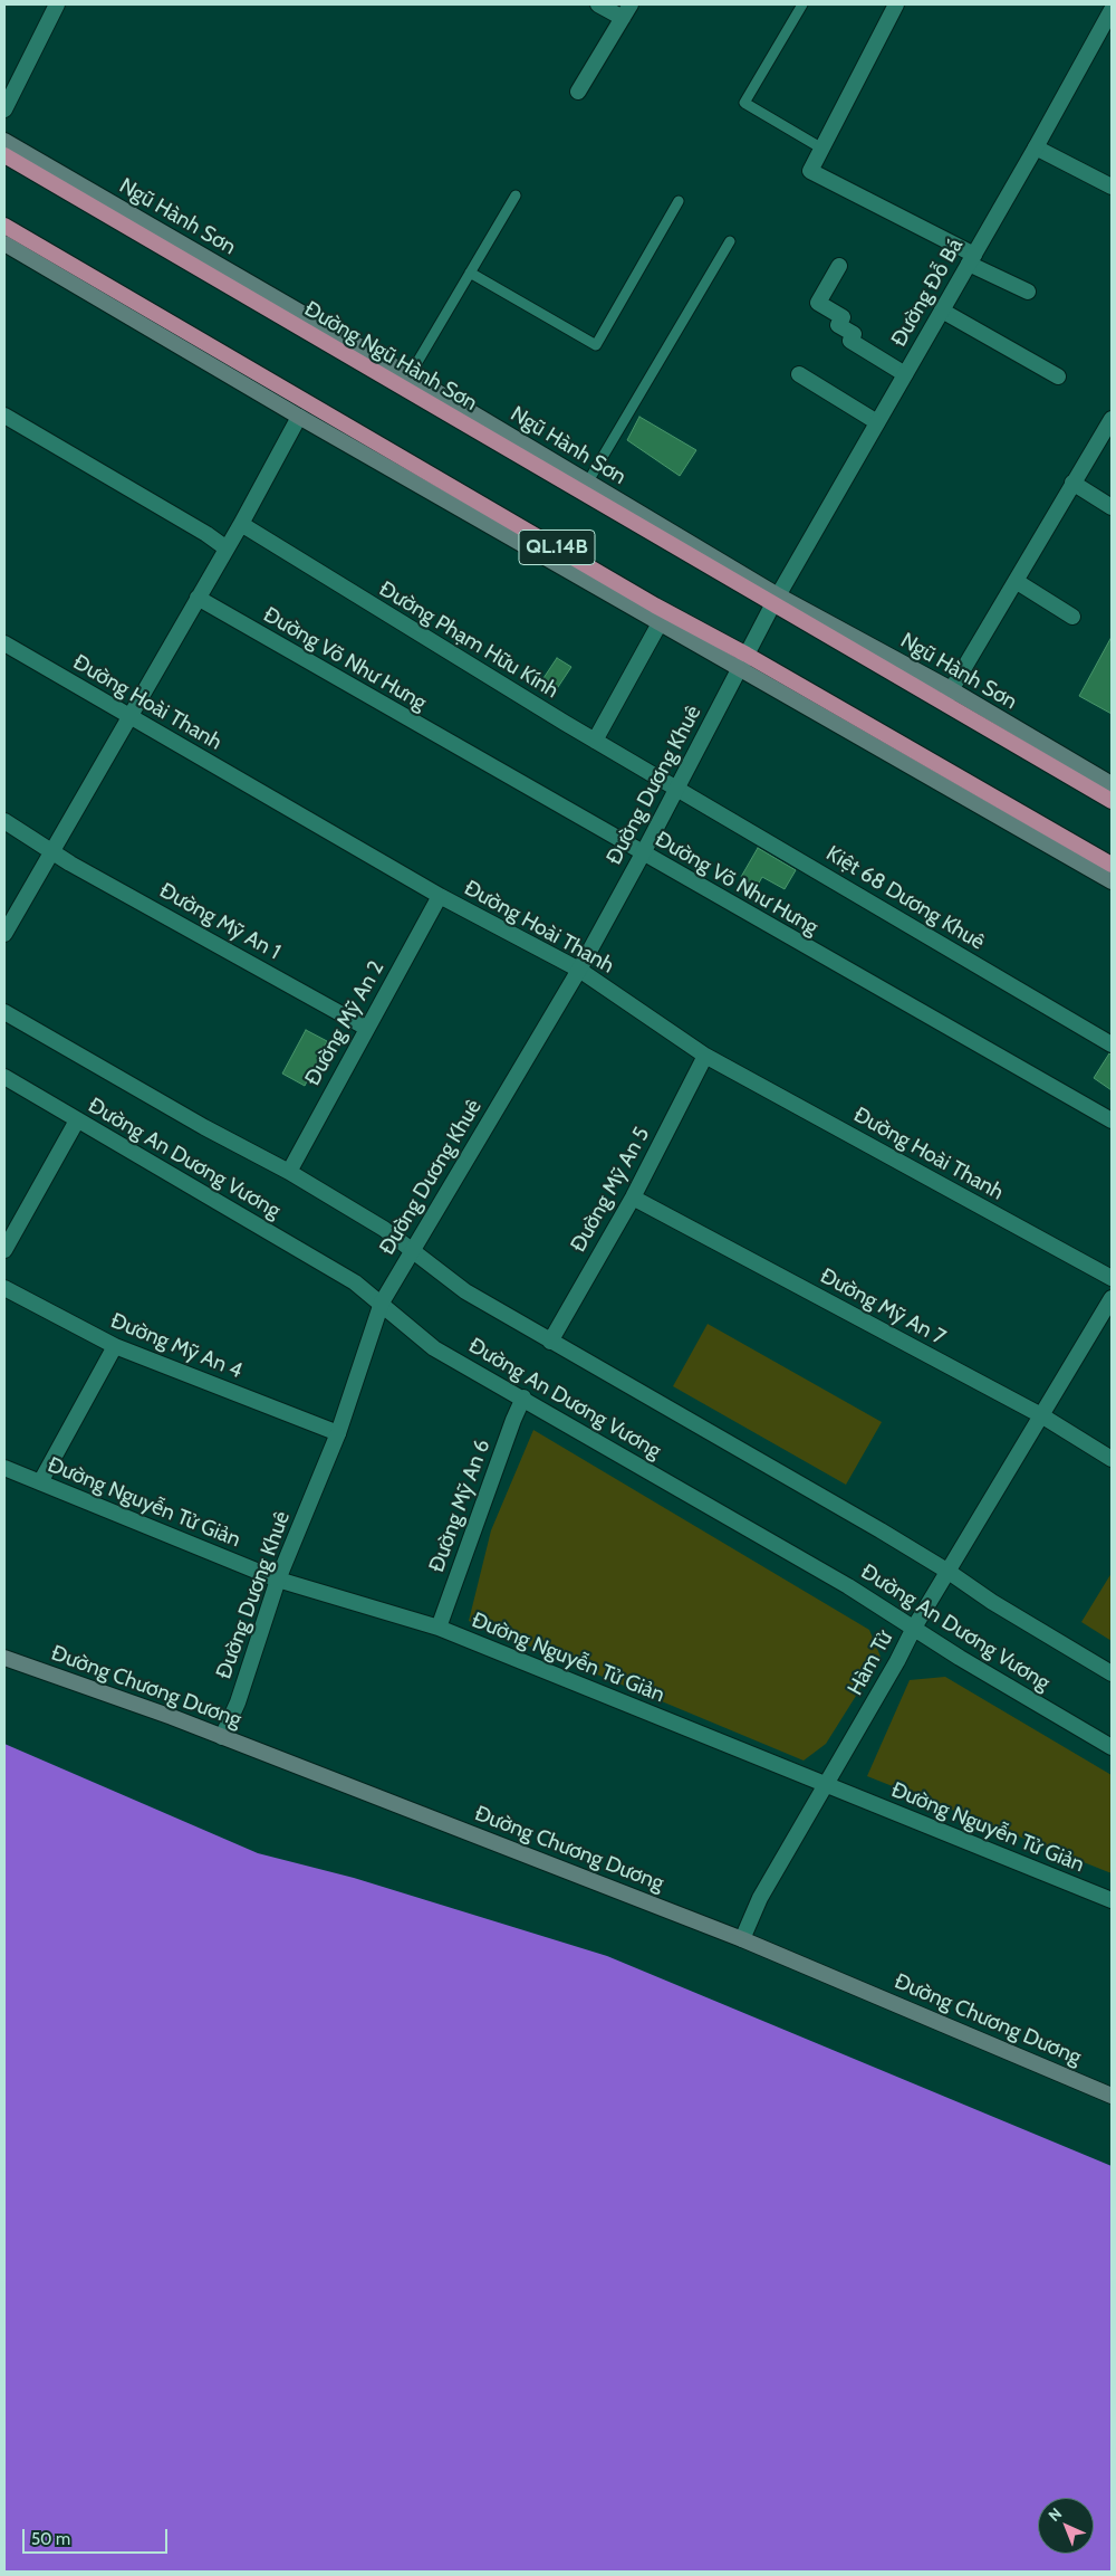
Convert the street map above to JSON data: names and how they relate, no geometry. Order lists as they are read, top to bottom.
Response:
{
  "streets": {
    "highway": ["Ngũ Hành Sơn", "Đường Ngũ Hành Sơn", "QL.14B"],
    "main road": ["Đường Chương Dương"],
    "street": [
      "Đường Đỗ Bá",
      "Đường Phạm Hữu Kính",
      "Đường Võ Như Hưng",
      "Đường Hoài Thanh",
      "Đường Dương Khuê",
      "Kiệt 68 Dương Khuê",
      "Đường Mỹ An 1",
      "Đường Mỹ An 2",
      "Đường An Dương Vương",
      "Đường Mỹ An 5",
      "Đường Mỹ An 7",
      "Đường Mỹ An 4",
      "Đường Nguyễn Tử Giản",
      "Đường Mỹ An 6",
      "Hàm Tử"
    ]
  },
  "crossings": [
    ["Ngũ Hành Sơn", "Đường Đỗ Bá"],
    ["Ngũ Hành Sơn", "Đường Ngũ Hành Sơn"],
    ["Ngũ Hành Sơn", "Đường Dương Khuê"],
    ["Đường Đỗ Bá", "Đường Ngũ Hành Sơn"],
    ["Đường Đỗ Bá", "Đường Dương Khuê"],
    ["Đường Ngũ Hành Sơn", "Đường Dương Khuê"],
    ["QL.14B", "Đường Dương Khuê"],
    ["Đường Phạm Hữu Kính", "Đường Dương Khuê"],
    ["Đường Phạm Hữu Kính", "Kiệt 68 Dương Khuê"],
    ["Đường Võ Như Hưng", "Đường Dương Khuê"],
    ["Đường Hoài Thanh", "Đường Dương Khuê"],
    ["Đường Hoài Thanh", "Đường Mỹ An 2"],
    ["Đường Hoài Thanh", "Đường Mỹ An 5"],
    ["Đường Dương Khuê", "Kiệt 68 Dương Khuê"],
    ["Đường Dương Khuê", "Đường An Dương Vương"],
    ["Đường Dương Khuê", "Đường Mỹ An 4"],
    ["Đường Dương Khuê", "Đường Nguyễn Tử Giản"],
    ["Đường Dương Khuê", "Đường Chương Dương"],
    ["Đường Mỹ An 1", "Đường Mỹ An 2"],
    ["Đường Mỹ An 2", "Đường An Dương Vương"],
    ["Đường An Dương Vương", "Đường Mỹ An 5"],
    ["Đường An Dương Vương", "Đường Mỹ An 6"],
    ["Đường An Dương Vương", "Hàm Tử"],
    ["Đường Mỹ An 5", "Đường Mỹ An 7"],
    ["Đường Mỹ An 7", "Hàm Tử"],
    ["Đường Nguyễn Tử Giản", "Đường Mỹ An 6"],
    ["Đường Nguyễn Tử Giản", "Hàm Tử"],
    ["Hàm Tử", "Đường Chương Dương"]
  ],
  "scale_bar": "50 m",
  "north": "top left"
}
